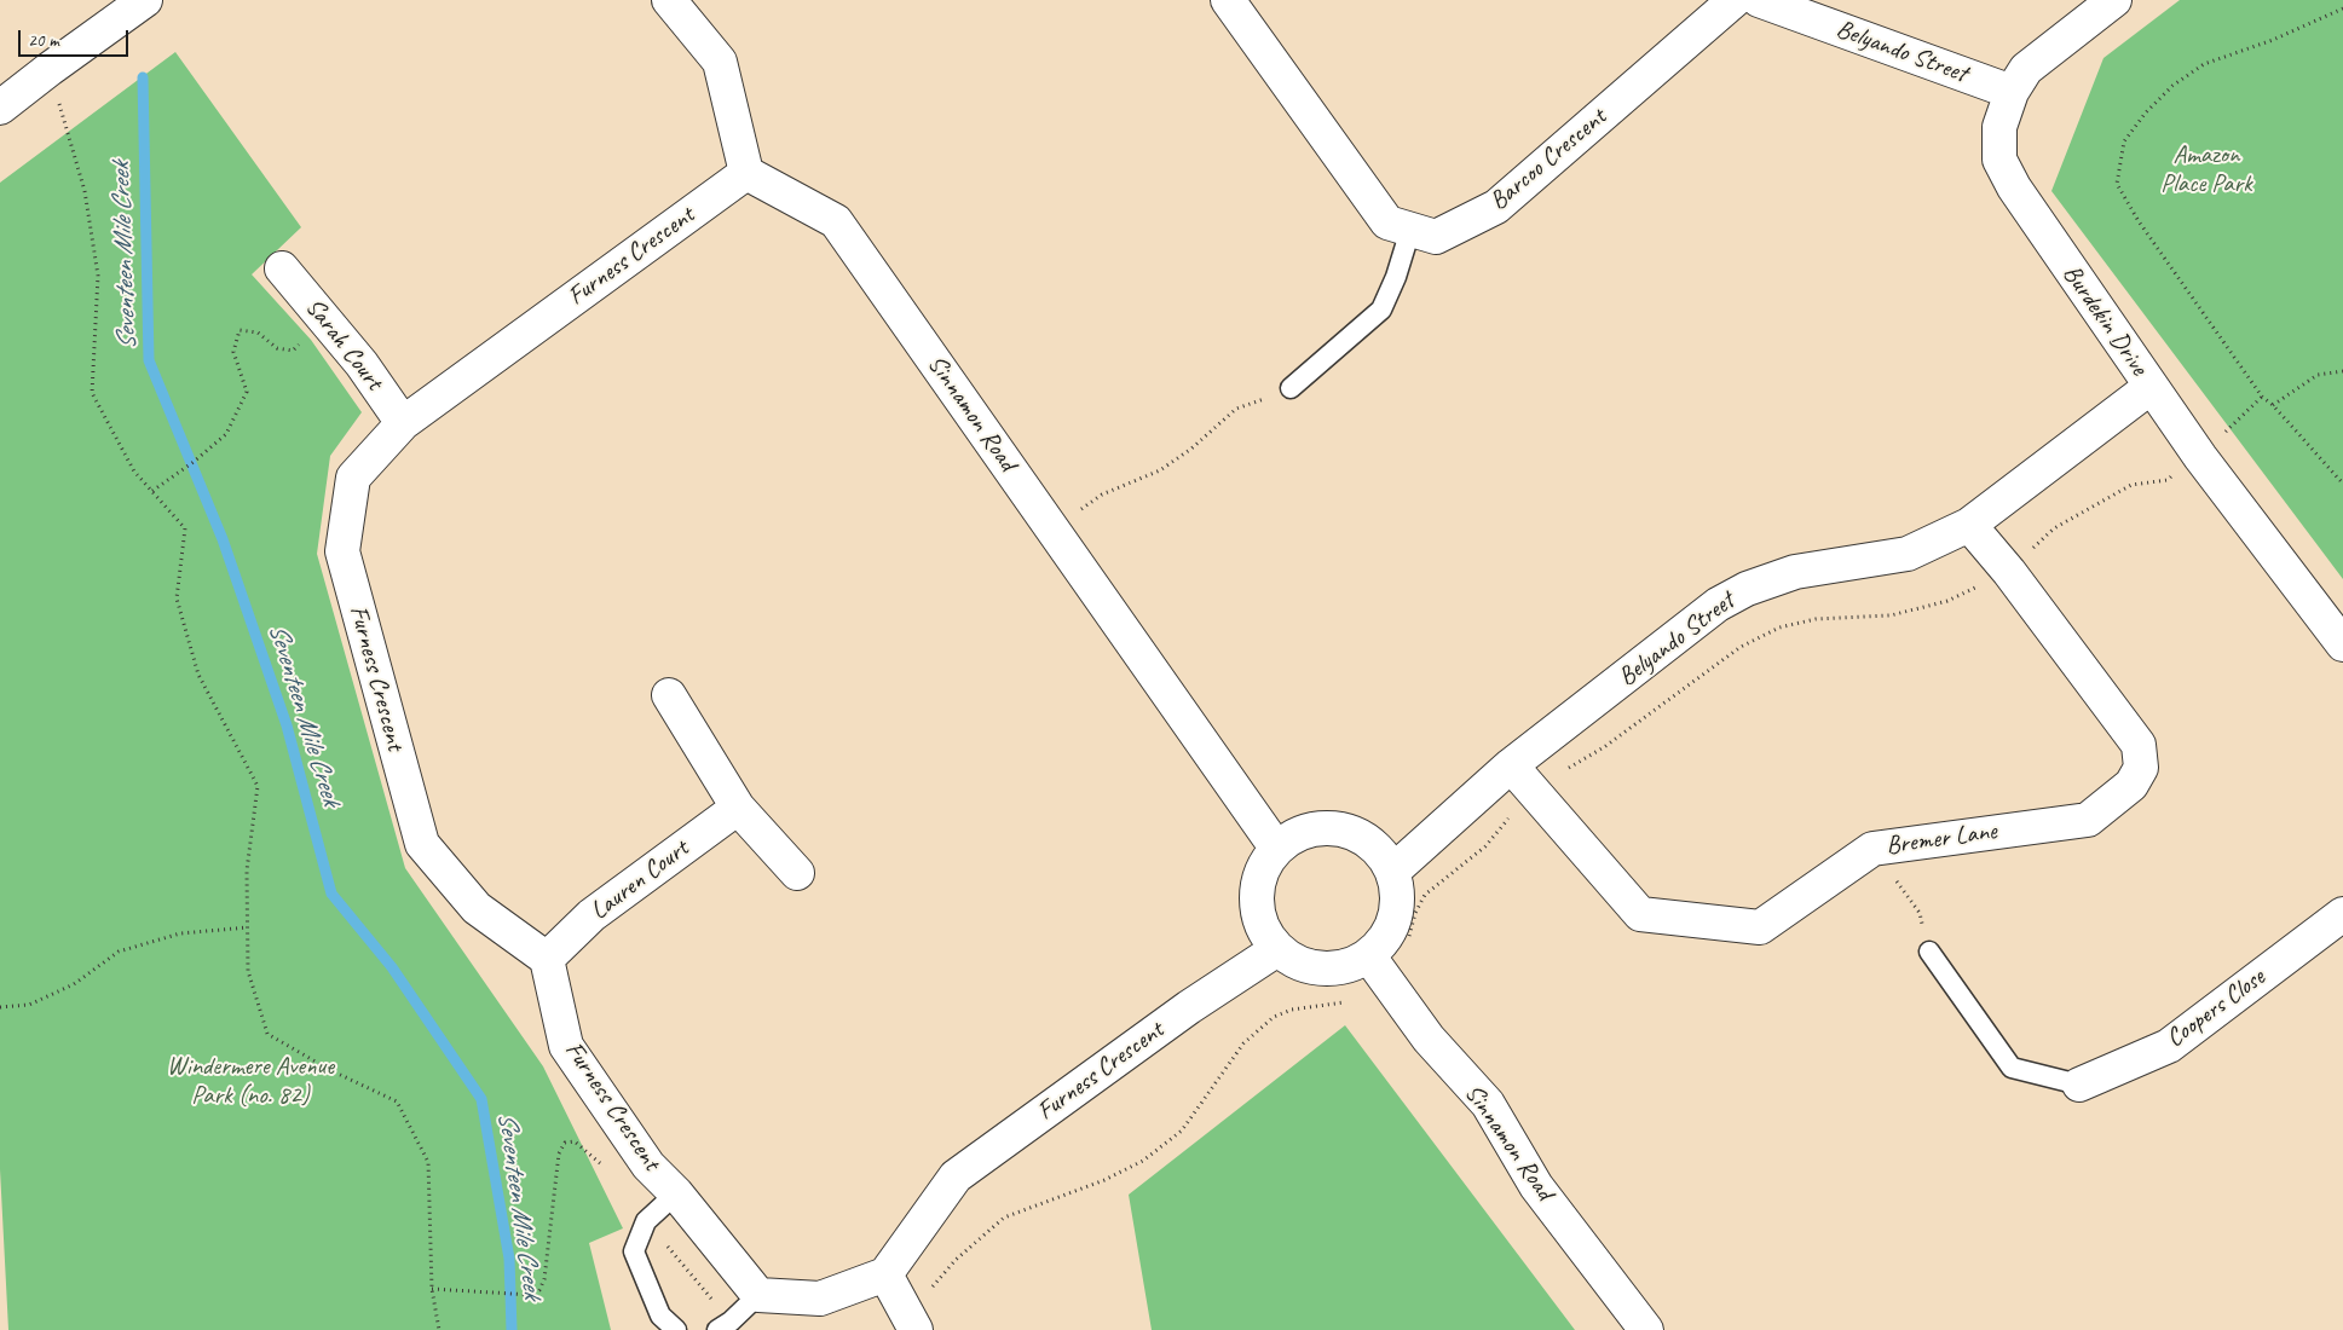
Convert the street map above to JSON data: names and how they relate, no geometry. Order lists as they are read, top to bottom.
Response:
{
  "streets": {
    "street": [
      "Belyando Street",
      "Barcoo Crescent",
      "Furness Crescent",
      "Burdekin Drive",
      "Sarah Court",
      "Sinnamon Road",
      "Bremer Lane",
      "Lauren Court",
      "Coopers Close"
    ]
  },
  "crossings": [
    ["Belyando Street", "Furness Crescent"],
    ["Belyando Street", "Burdekin Drive"],
    ["Belyando Street", "Sinnamon Road"],
    ["Belyando Street", "Bremer Lane"],
    ["Furness Crescent", "Sarah Court"],
    ["Furness Crescent", "Sinnamon Road"],
    ["Furness Crescent", "Lauren Court"]
  ],
  "water": ["Seventeen Mile Creek"],
  "parks": ["Amazon Place Park", "Windermere Avenue Park (no. 82)"],
  "scale_bar": "20 m"
}
